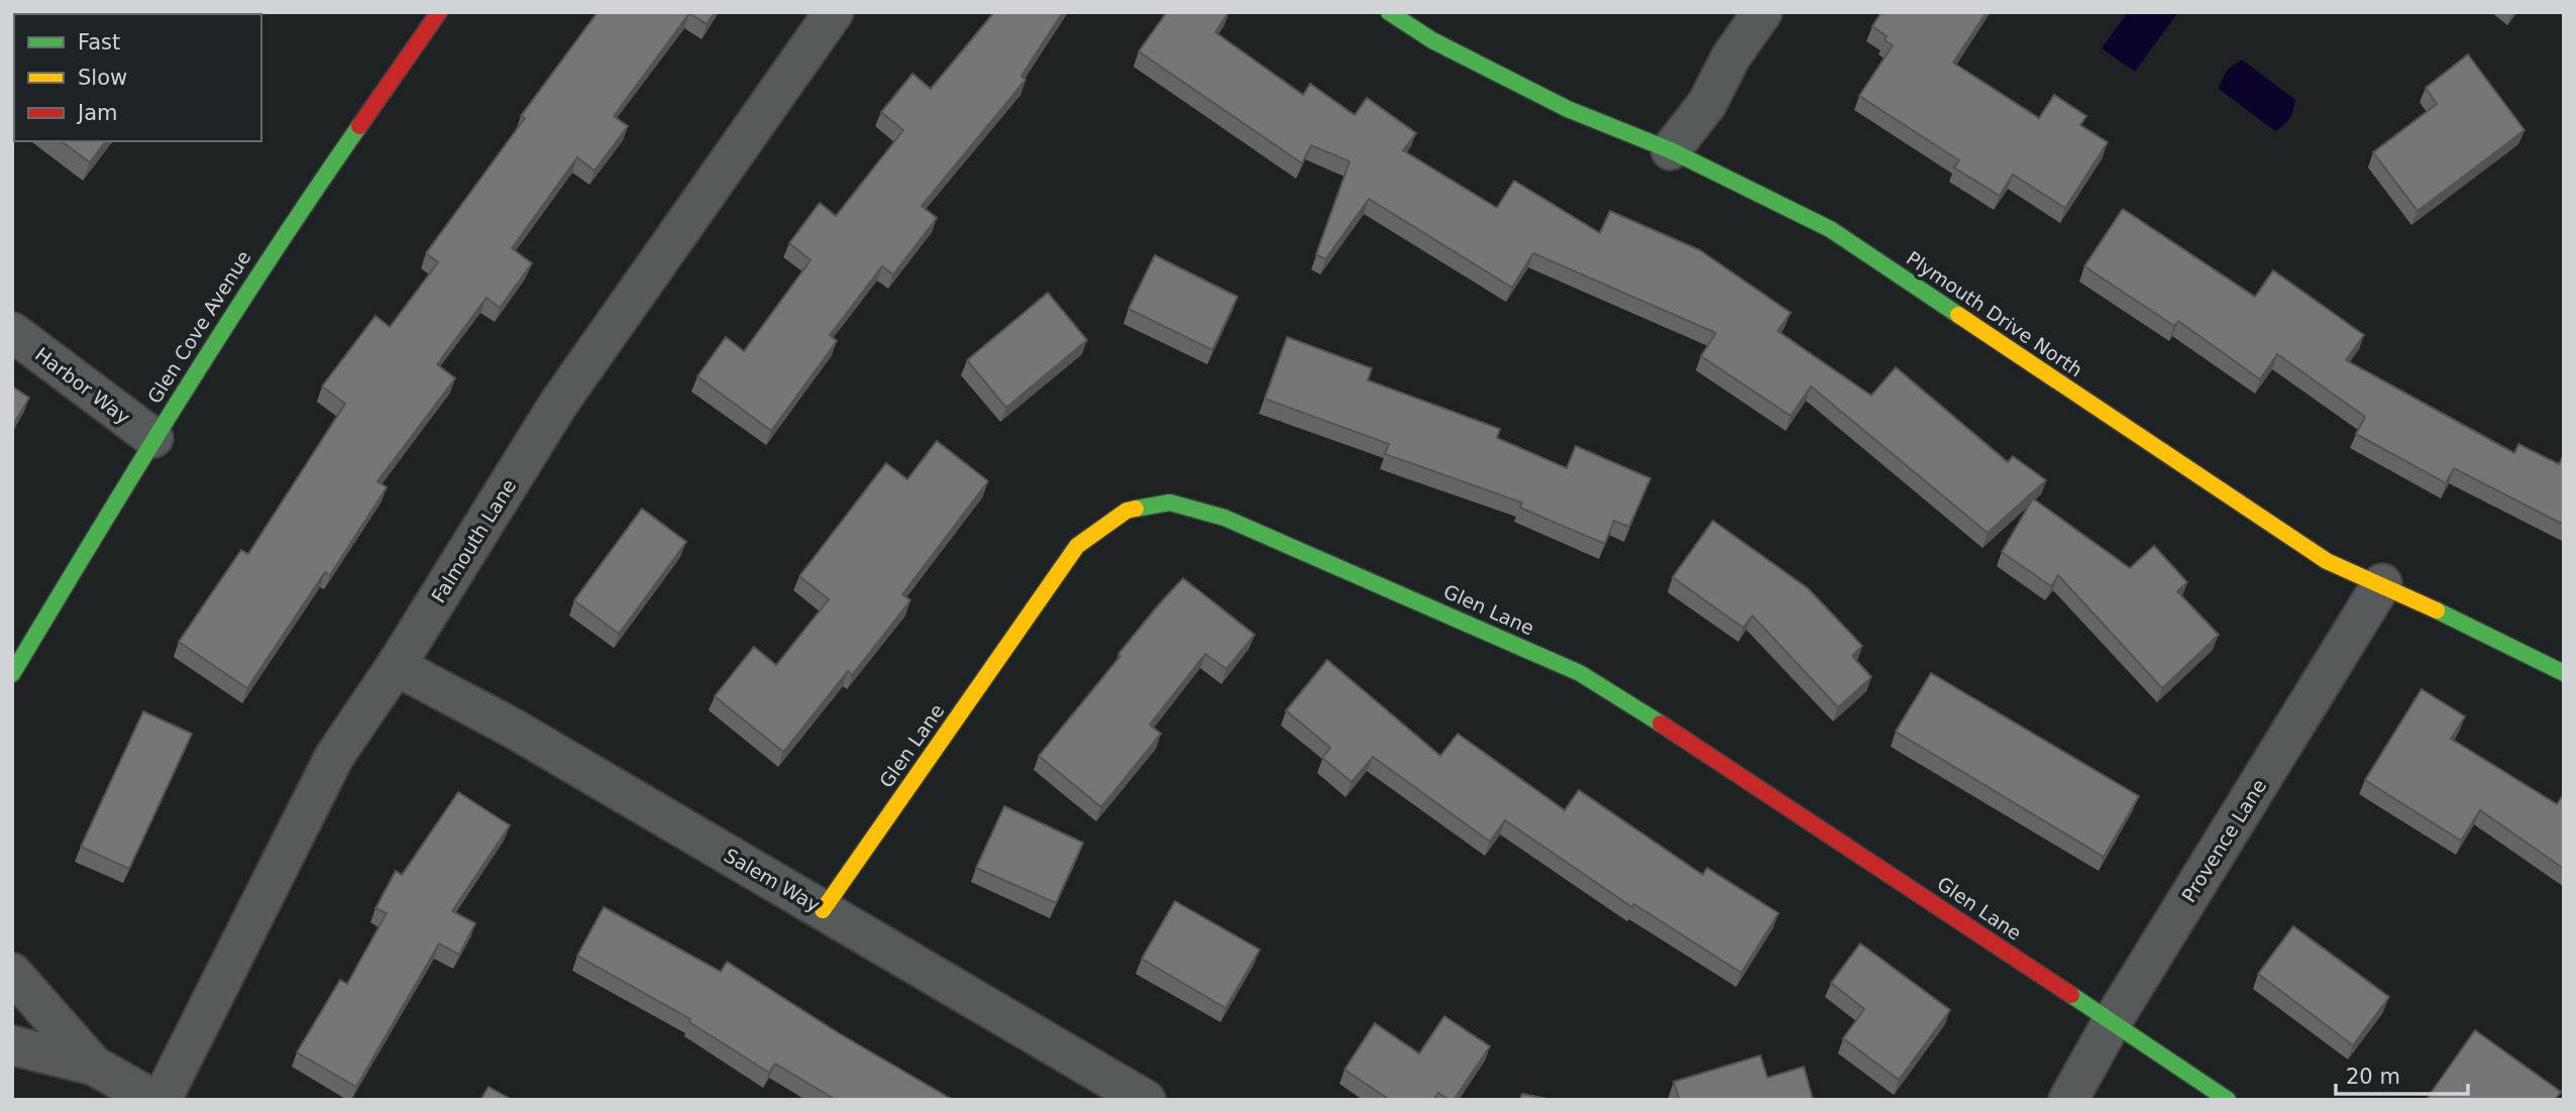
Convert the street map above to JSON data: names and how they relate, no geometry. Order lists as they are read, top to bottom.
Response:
{
  "streets": {
    "street": [
      "Plymouth Drive North",
      "Glen Cove Avenue",
      "Harbor Way",
      "Falmouth Lane",
      "Glen Lane",
      "Provence Lane",
      "Salem Way"
    ]
  },
  "crossings": [
    ["Plymouth Drive North", "Provence Lane"],
    ["Glen Cove Avenue", "Harbor Way"],
    ["Falmouth Lane", "Salem Way"],
    ["Glen Lane", "Provence Lane"],
    ["Glen Lane", "Salem Way"]
  ],
  "legend": ["Fast", "Slow", "Jam"],
  "scale_bar": "20 m"
}
